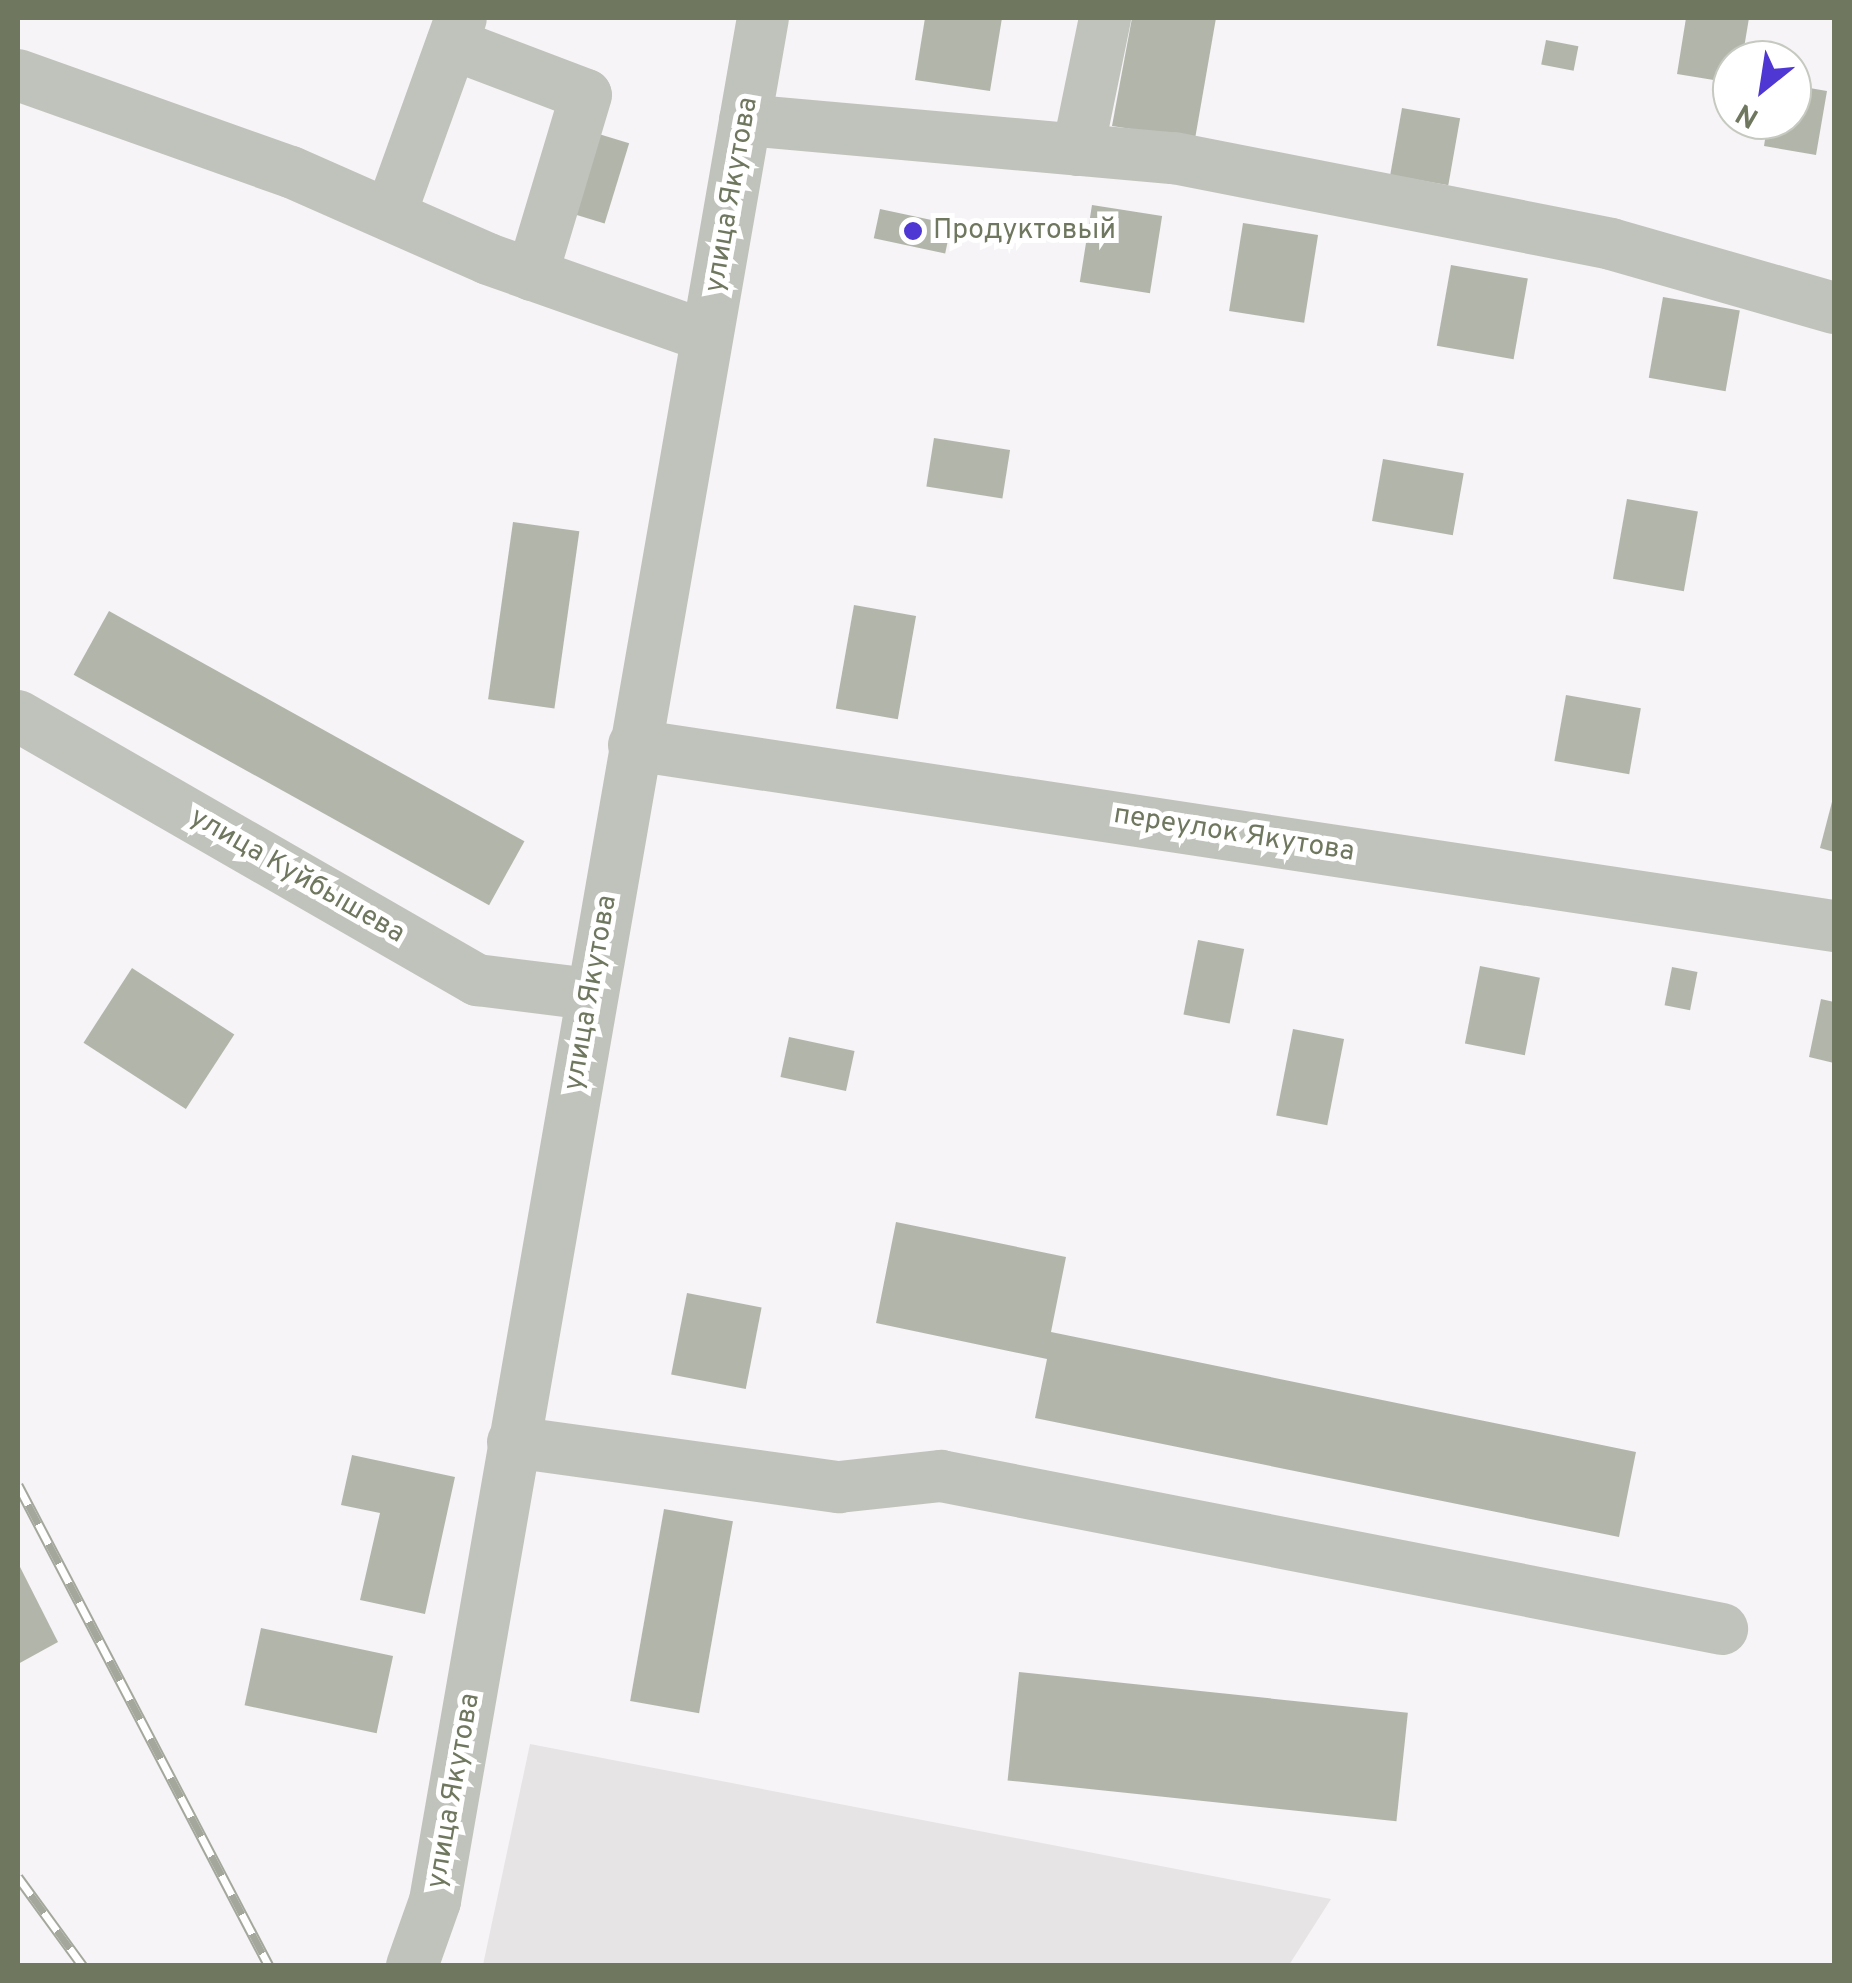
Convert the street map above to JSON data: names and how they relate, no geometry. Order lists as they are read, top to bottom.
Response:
{
  "streets": {
    "street": ["улица Якутова", "переулок Якутова", "улица Куйбышева"]
  },
  "crossings": [
    ["улица Якутова", "переулок Якутова"],
    ["улица Якутова", "улица Куйбышева"]
  ],
  "places": ["Продуктовый"],
  "north": "bottom left"
}
